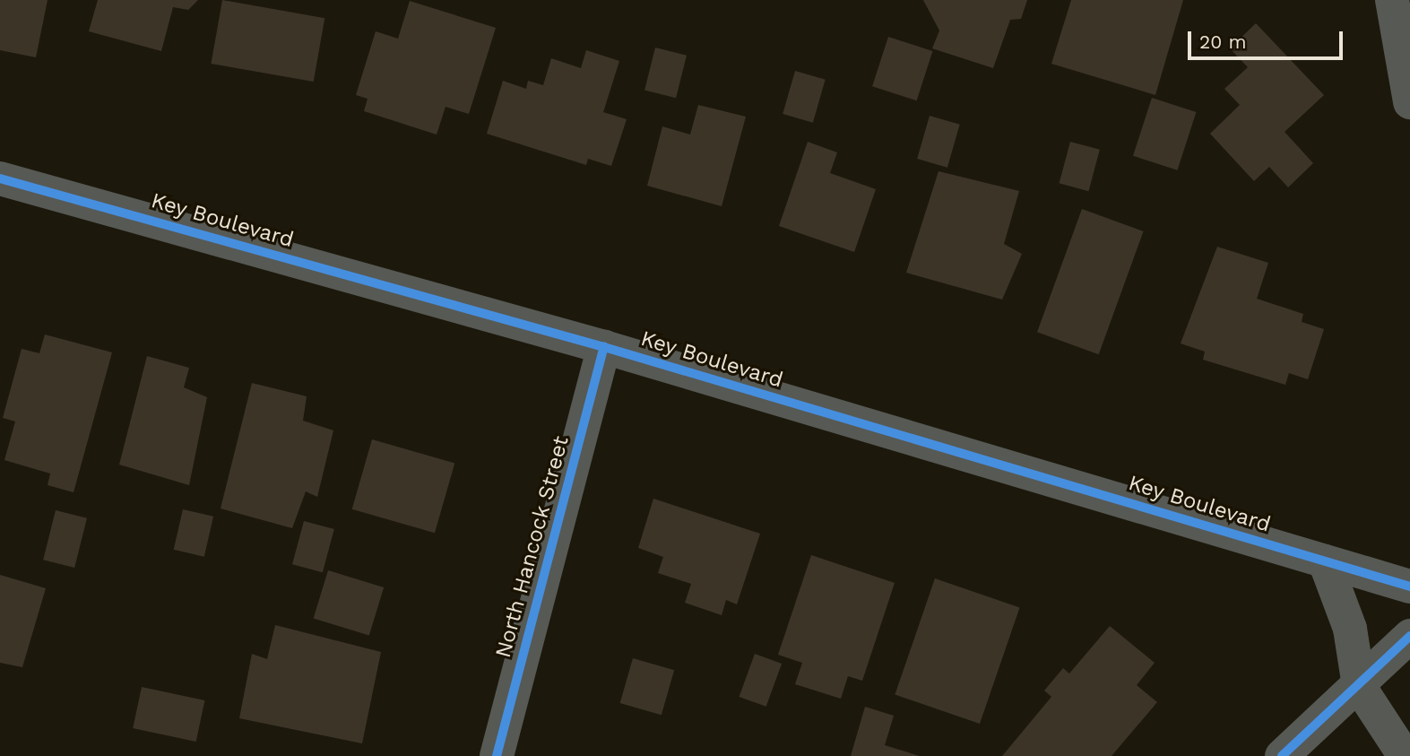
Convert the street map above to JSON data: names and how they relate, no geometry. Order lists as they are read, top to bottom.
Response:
{
  "streets": {
    "street": ["Key Boulevard", "North Hancock Street"]
  },
  "crossings": [
    ["Key Boulevard", "North Hancock Street"]
  ],
  "scale_bar": "20 m"
}
